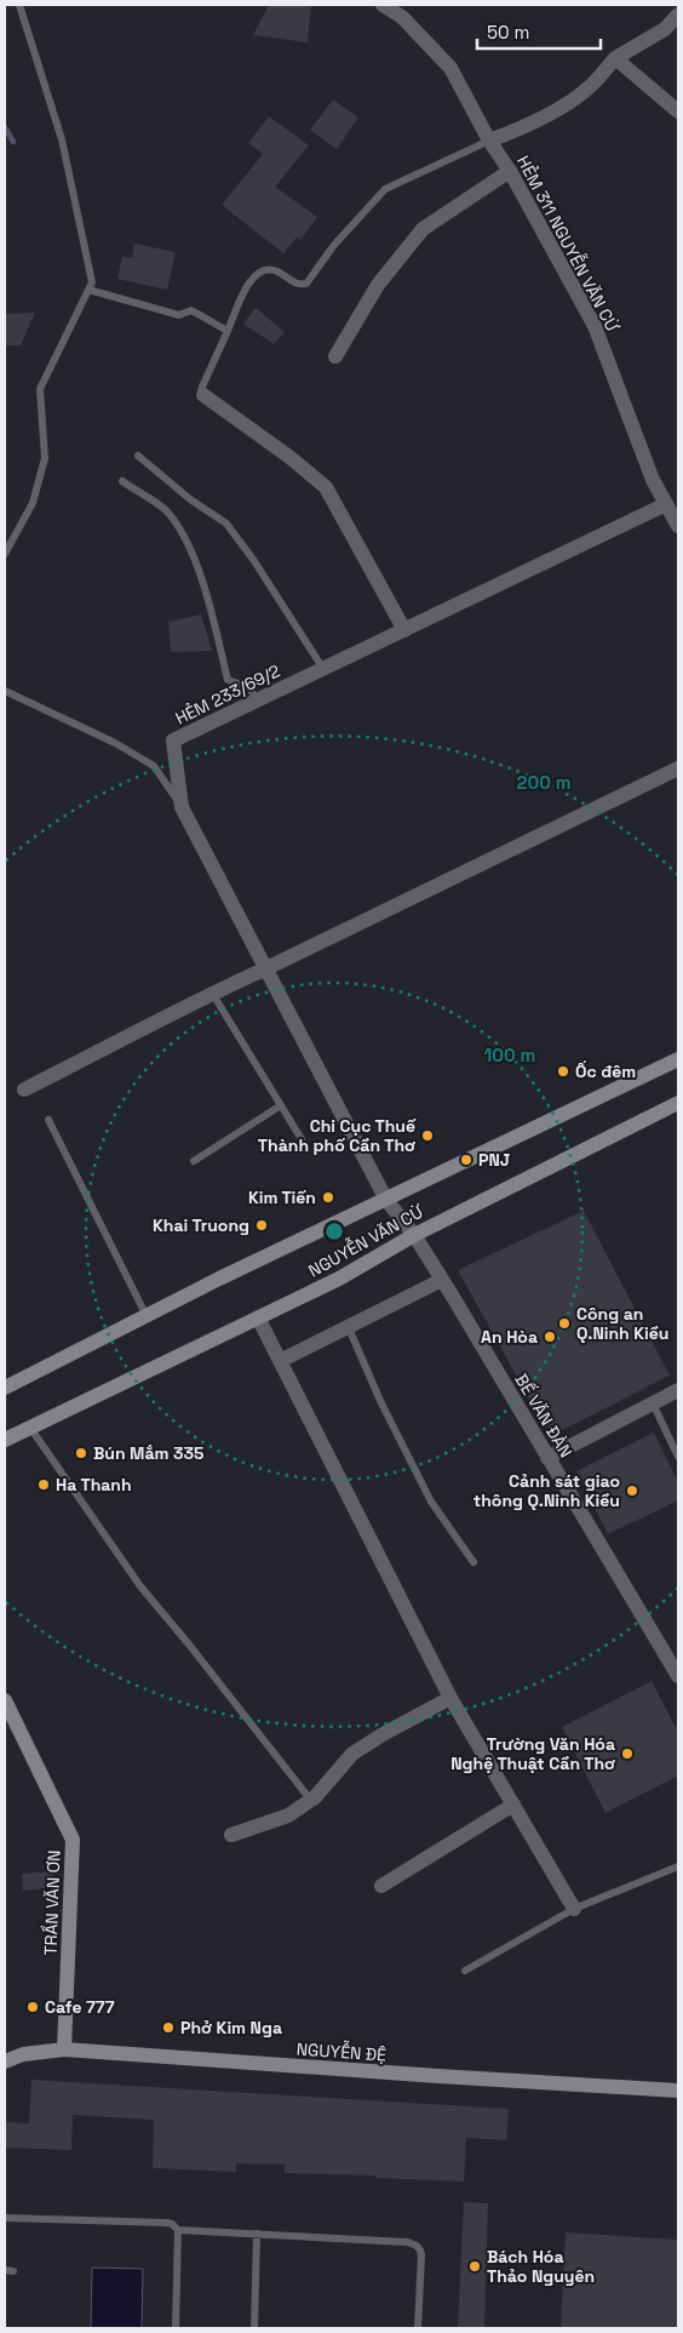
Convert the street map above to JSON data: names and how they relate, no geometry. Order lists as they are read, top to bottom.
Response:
{
  "streets": {
    "main road": ["NGUYỄN VĂN CỪ", "TRẦN VĂN ƠN", "NGUYỄN ĐỆ"],
    "street": ["HẺM 311 NGUYỄN VĂN CỪ", "HẺM 233/69/2", "BẾ VĂN ĐÀN"]
  },
  "crossings": [
    ["HẺM 311 NGUYỄN VĂN CỪ", "HẺM 233/69/2"],
    ["HẺM 233/69/2", "NGUYỄN VĂN CỪ"],
    ["HẺM 233/69/2", "BẾ VĂN ĐÀN"],
    ["NGUYỄN VĂN CỪ", "BẾ VĂN ĐÀN"],
    ["TRẦN VĂN ƠN", "NGUYỄN ĐỆ"]
  ],
  "places": [
    "Ốc đêm",
    "Chi Cục Thuế Thành phố Cần Thơ",
    "PNJ",
    "Kim Tiến",
    "Khai Truong",
    "Công an Q.Ninh Kiều",
    "An Hòa",
    "Bún Mắm 335",
    "Ha Thanh",
    "Cảnh sát giao thông Q.Ninh Kiều",
    "Trường Văn Hóa Nghệ Thuật Cần Thơ",
    "Cafe 777",
    "Phở Kim Nga",
    "Bách Hóa Thảo Nguyên"
  ],
  "scale_bar": "50 m",
  "rings": ["200 m", "100 m"]
}
